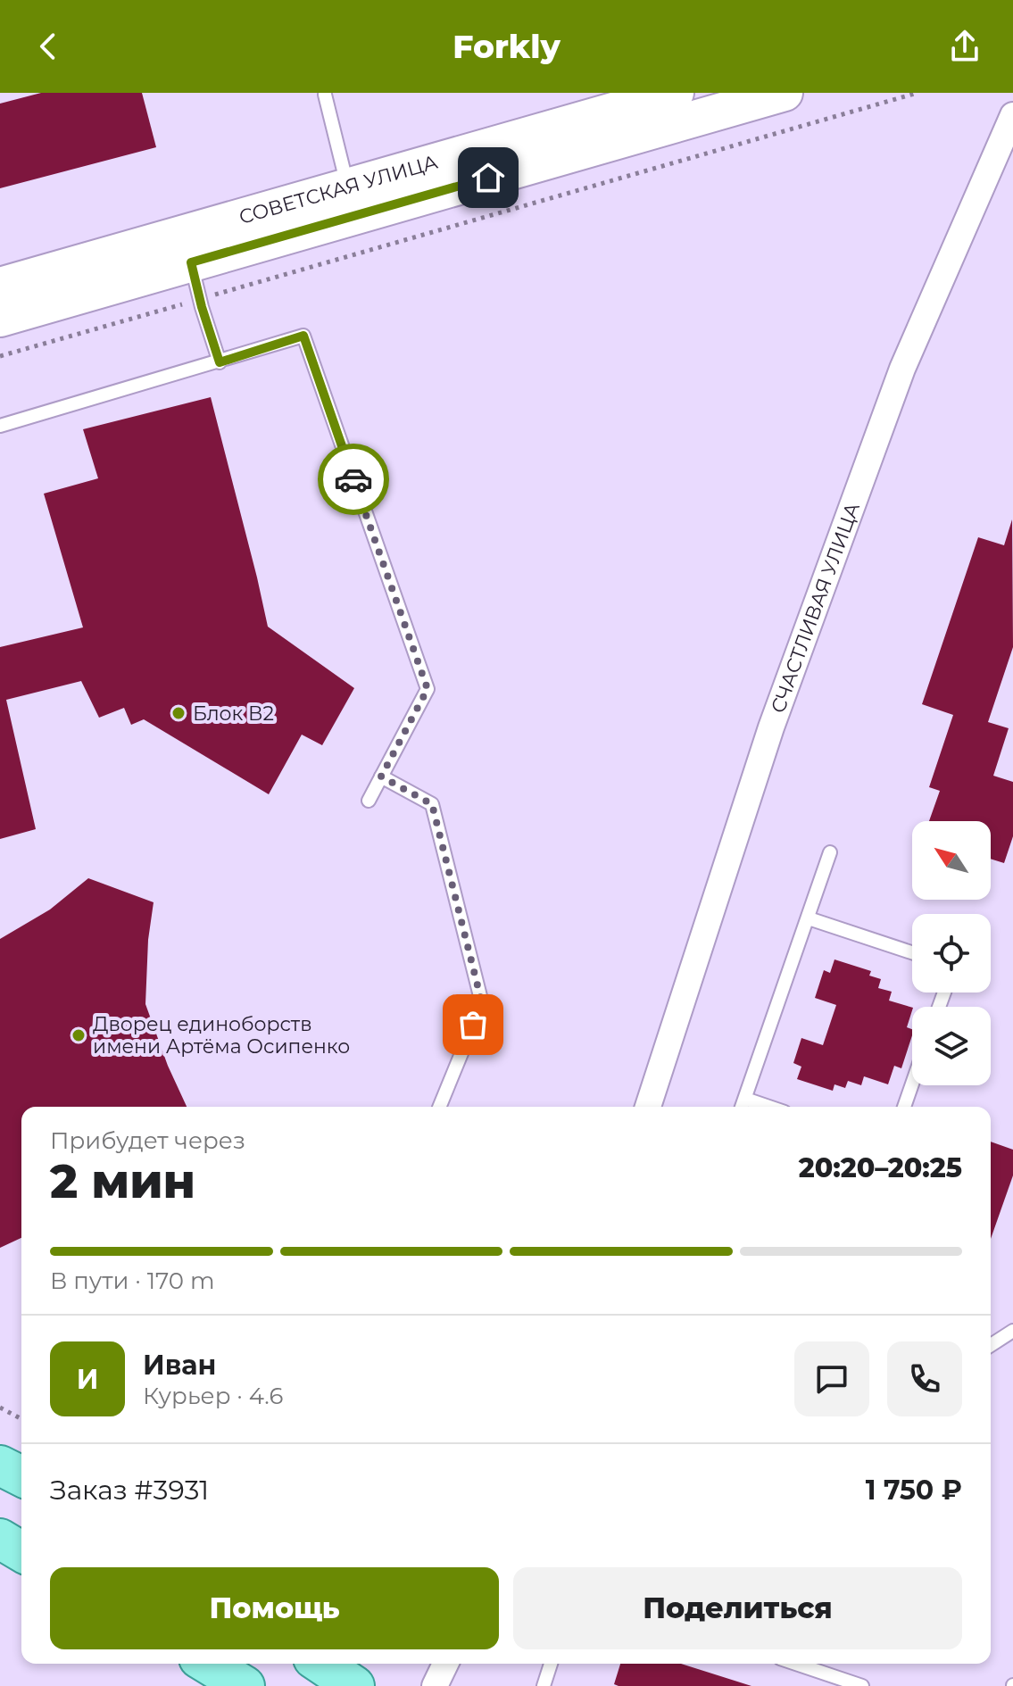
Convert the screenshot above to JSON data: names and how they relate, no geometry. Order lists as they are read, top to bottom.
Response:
{
  "streets": {
    "main road": ["СОВЕТСКАЯ УЛИЦА"],
    "street": ["СЧАСТЛИВАЯ УЛИЦА"]
  },
  "places": ["Блок В2", "Дворец единоборств имени Артёма Осипенко"],
  "north": "top left",
  "page": {
    "header": "Forkly",
    "heading": ["2 мин", "Прибудет через", "20:20–20:25"],
    "panel": [
      "Иван",
      "Курьер · 4.6",
      "Заказ #3931",
      "1 750 ₽"
    ],
    "bar": "В пути · 170 m",
    "round": "И",
    "buttons": ["Помощь", "Поделиться"]
  }
}
